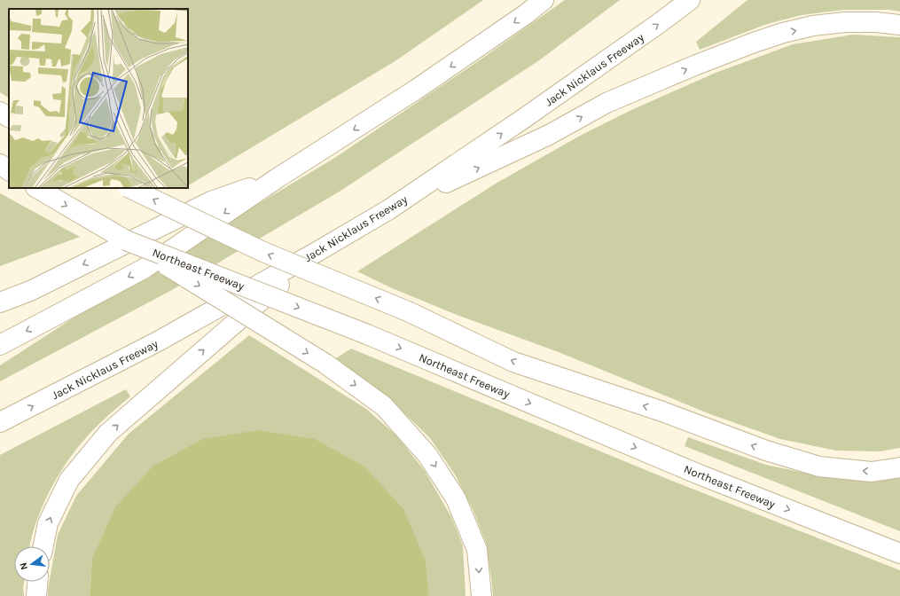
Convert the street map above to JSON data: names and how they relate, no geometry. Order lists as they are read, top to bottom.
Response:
{
  "streets": {
    "highway": ["Jack Nicklaus Freeway", "Northeast Freeway"]
  },
  "north": "left"
}
